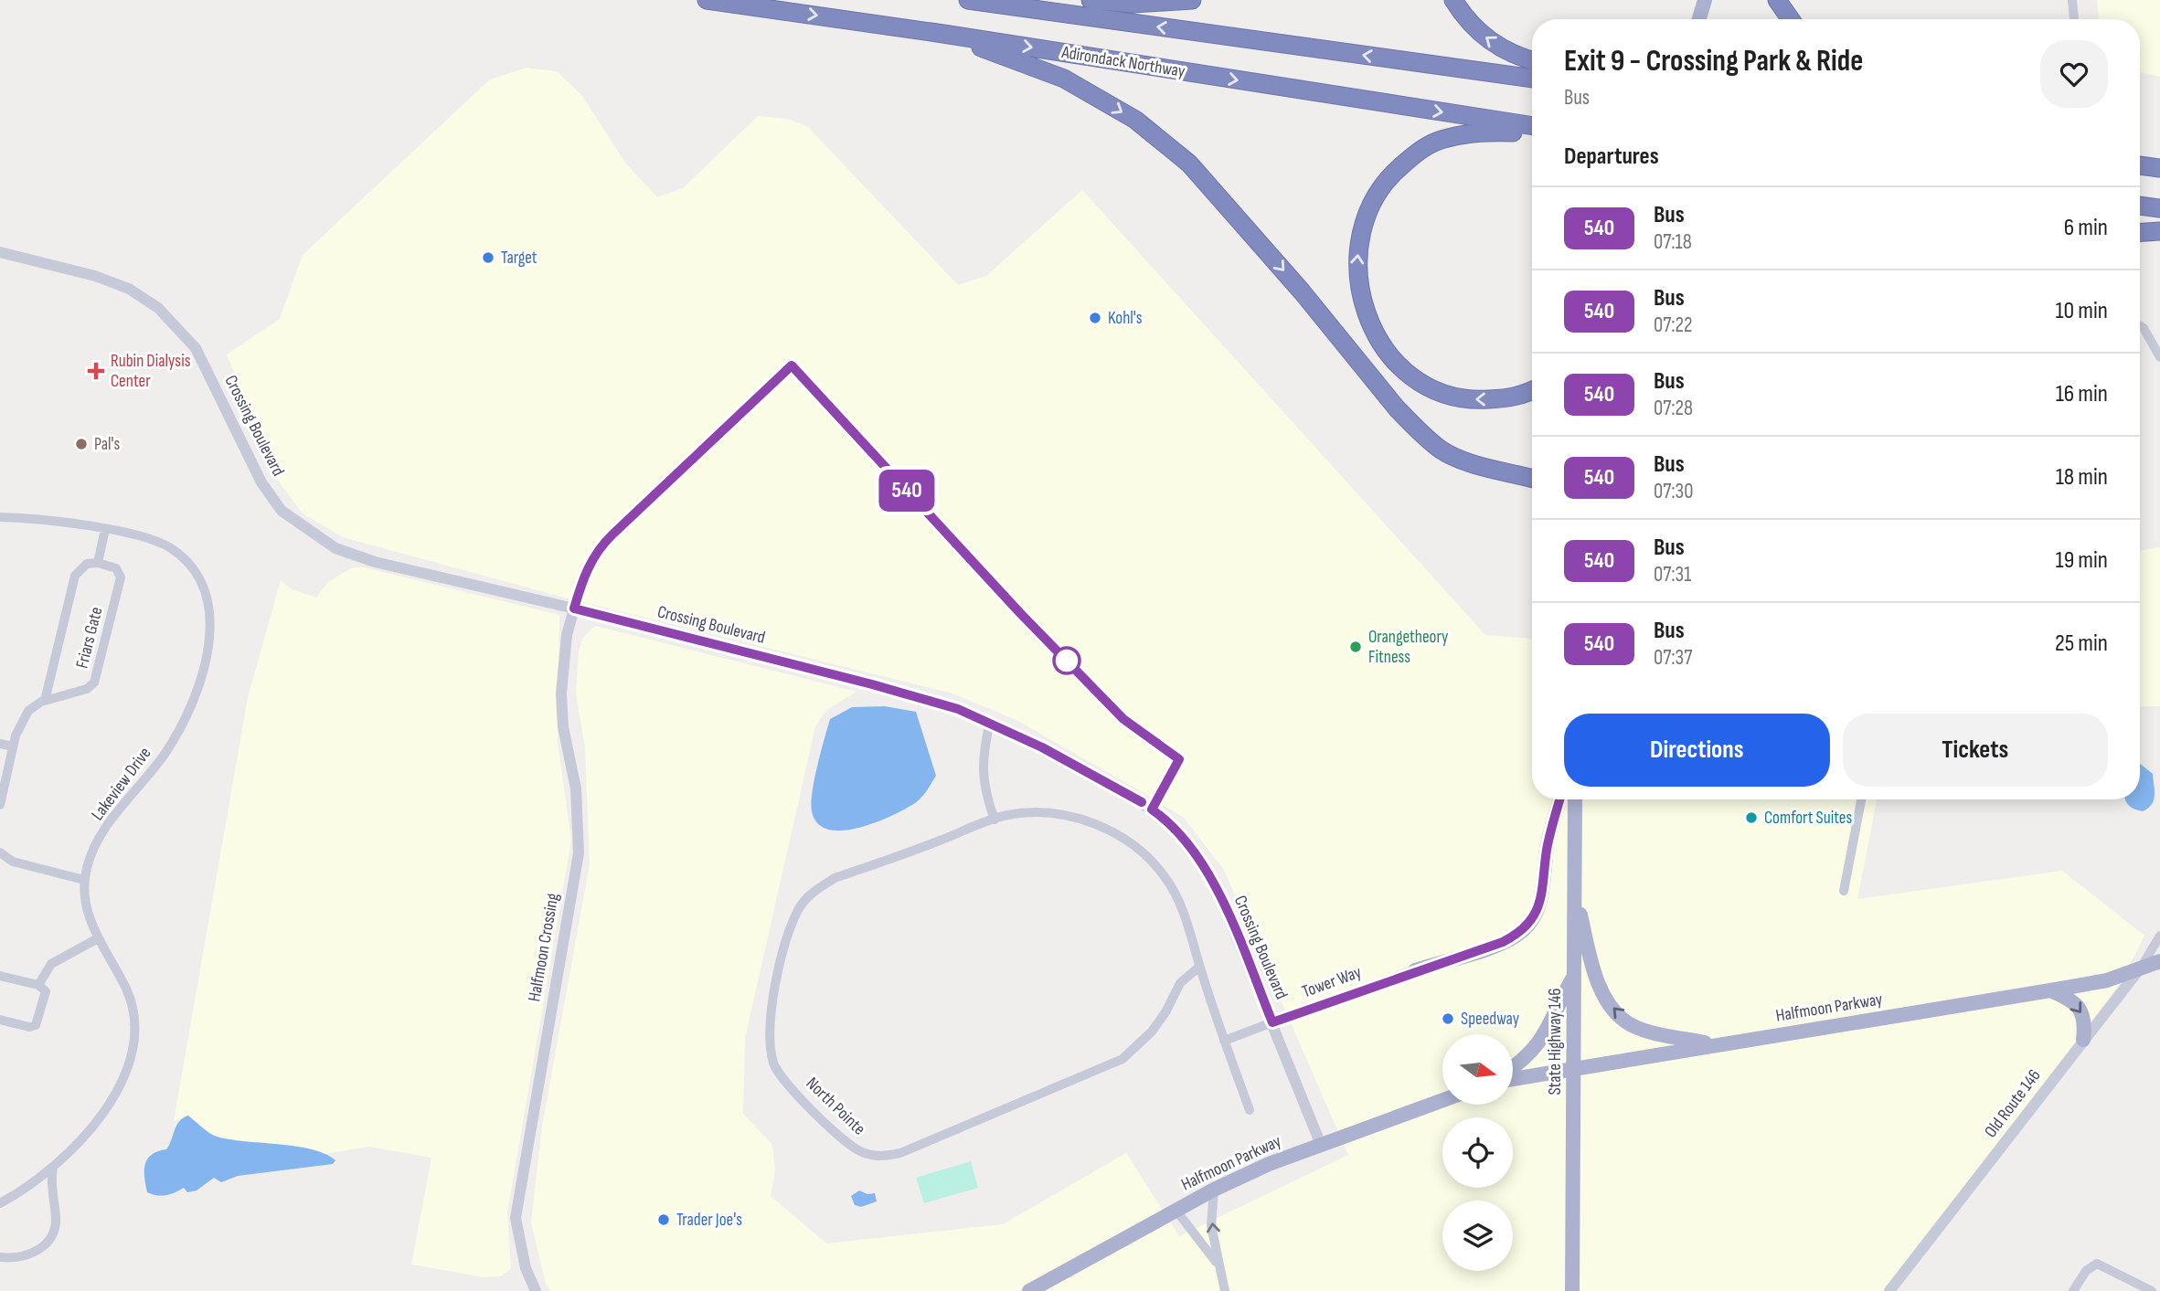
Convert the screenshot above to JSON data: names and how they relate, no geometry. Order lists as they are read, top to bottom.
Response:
{
  "streets": {
    "highway": ["Adirondack Northway"],
    "main road": ["Halfmoon Parkway", "State Highway 146"],
    "street": [
      "Crossing Boulevard",
      "Friars Gate",
      "Lakeview Drive",
      "Halfmoon Crossing",
      "Tower Way",
      "Old Route 146",
      "North Pointe"
    ]
  },
  "crossings": [
    ["Crossing Boulevard", "Halfmoon Crossing"],
    ["Crossing Boulevard", "Tower Way"],
    ["Crossing Boulevard", "Halfmoon Parkway"],
    ["Tower Way", "North Pointe"],
    ["Halfmoon Parkway", "State Highway 146"],
    ["Halfmoon Parkway", "Old Route 146"]
  ],
  "places": {
    "other": [
      "Target",
      "Kohl's",
      "Pal's",
      "Orangetheory Fitness",
      "Comfort Suites",
      "Speedway",
      "Trader Joe's"
    ],
    "health": ["Rubin Dialysis Center"]
  },
  "lines": ["bus line 540"],
  "north": "right",
  "page": {
    "on_map": "540",
    "heading": [
      ["Exit 9 - Crossing Park & Ride", "Bus"],
      "Departures"
    ],
    "list": [
      {
        "mark": "540",
        "name": "Bus",
        "note": "07:18",
        "value": "6 min"
      },
      {
        "mark": "540",
        "name": "Bus",
        "note": "07:22",
        "value": "10 min"
      },
      {
        "mark": "540",
        "name": "Bus",
        "note": "07:28",
        "value": "16 min"
      },
      {
        "mark": "540",
        "name": "Bus",
        "note": "07:30",
        "value": "18 min"
      },
      {
        "mark": "540",
        "name": "Bus",
        "note": "07:31",
        "value": "19 min"
      },
      {
        "mark": "540",
        "name": "Bus",
        "note": "07:37",
        "value": "25 min"
      }
    ],
    "buttons": ["Directions", "Tickets"]
  }
}
